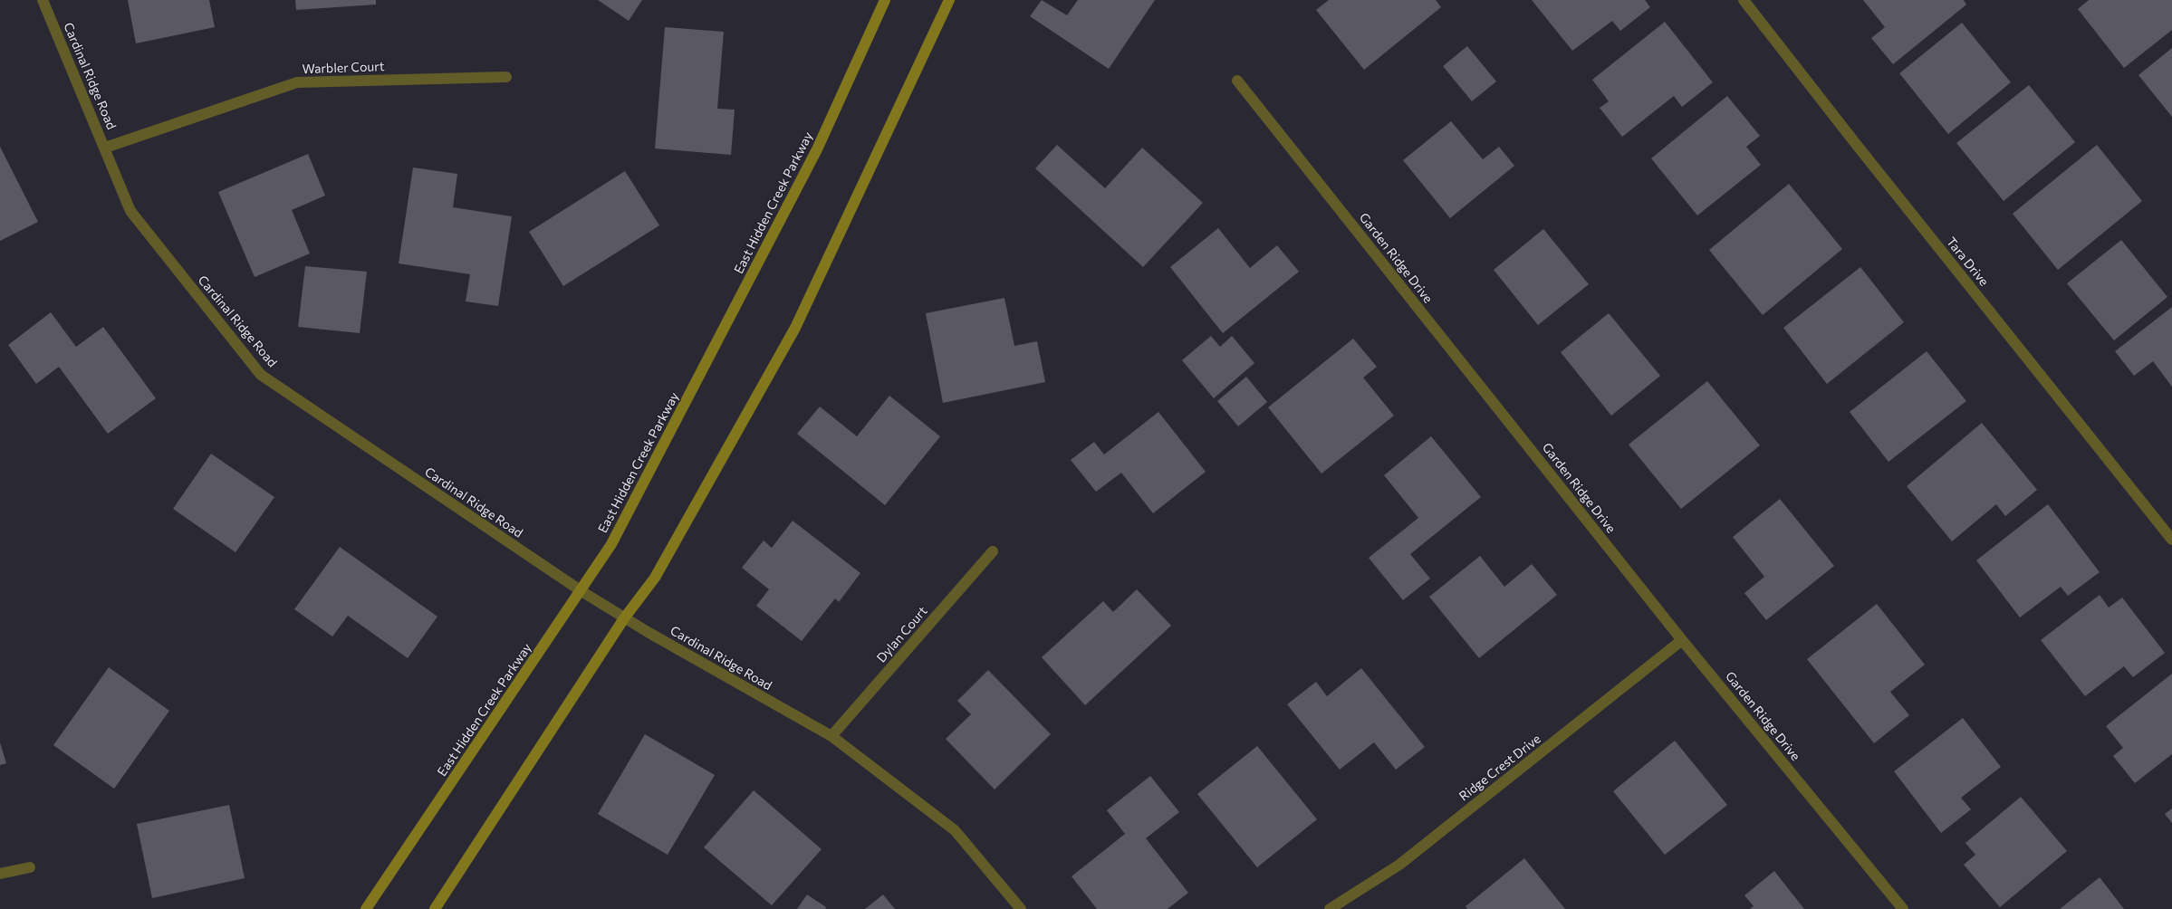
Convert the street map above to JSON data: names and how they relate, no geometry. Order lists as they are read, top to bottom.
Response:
{
  "streets": {
    "main road": ["East Hidden Creek Parkway"],
    "street": [
      "Warbler Court",
      "Cardinal Ridge Road",
      "Garden Ridge Drive",
      "Tara Drive",
      "Dylan Court",
      "Ridge Crest Drive"
    ]
  },
  "crossings": [
    ["Warbler Court", "Cardinal Ridge Road"],
    ["Cardinal Ridge Road", "East Hidden Creek Parkway"],
    ["Cardinal Ridge Road", "Dylan Court"],
    ["Garden Ridge Drive", "Ridge Crest Drive"]
  ]
}
